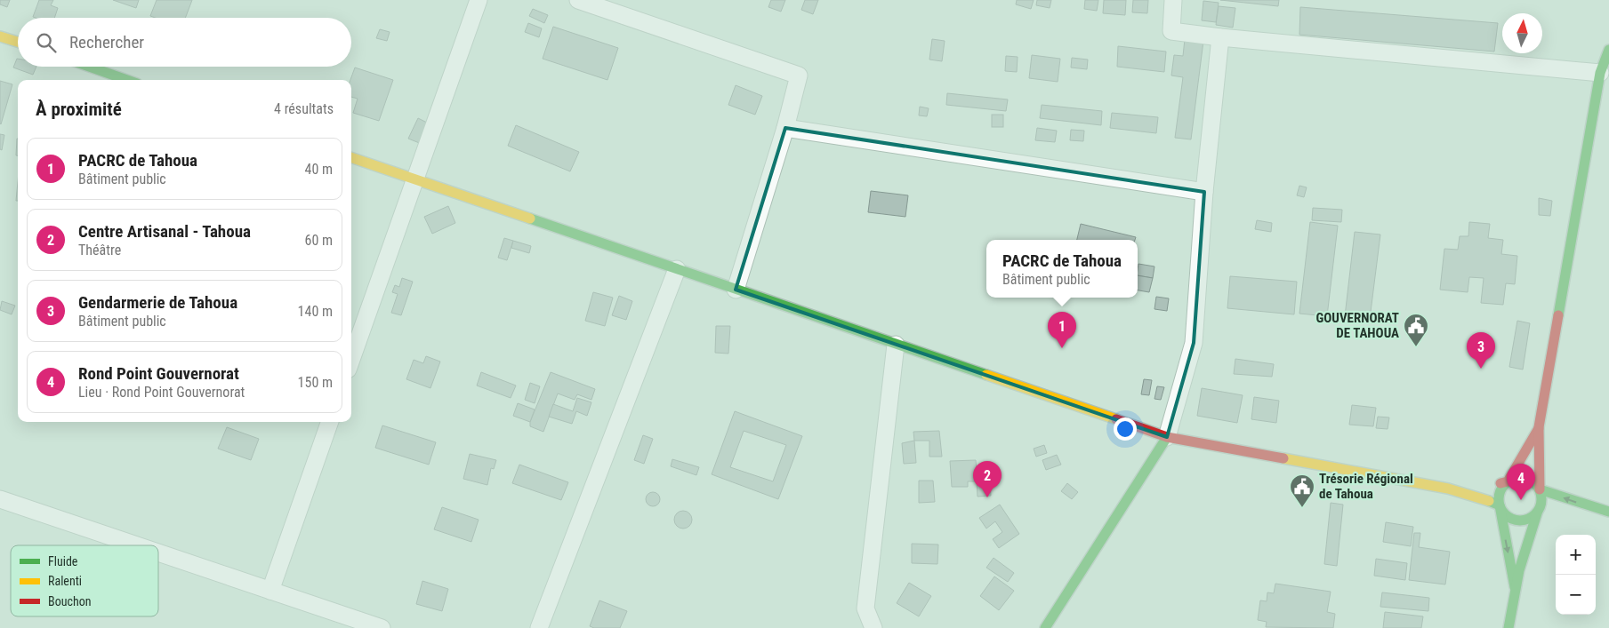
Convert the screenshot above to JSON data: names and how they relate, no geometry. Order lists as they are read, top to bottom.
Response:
{
  "places": {
    "public building": ["GOUVERNORAT DE TAHOUA", "Trésorie Régional de Tahoua"]
  },
  "legend": ["Fluide", "Ralenti", "Bouchon"],
  "north": "top",
  "page": {
    "search": "Rechercher",
    "heading": ["À proximité", "4 résultats"],
    "list": [
      {
        "mark": "1",
        "name": "PACRC de Tahoua",
        "note": "Bâtiment public",
        "value": "40 m"
      },
      {
        "mark": "2",
        "name": "Centre Artisanal - Tahoua",
        "note": "Théâtre",
        "value": "60 m"
      },
      {
        "mark": "3",
        "name": "Gendarmerie de Tahoua",
        "note": "Bâtiment public",
        "value": "140 m"
      },
      {
        "mark": "4",
        "name": "Rond Point Gouvernorat",
        "note": "Lieu · Rond Point Gouvernorat",
        "value": "150 m"
      }
    ],
    "popup": ["PACRC de Tahoua", "Bâtiment public"],
    "pins": [
      "1",
      "3",
      "2",
      "4"
    ],
    "map_buttons": ["+", "−"]
  }
}
